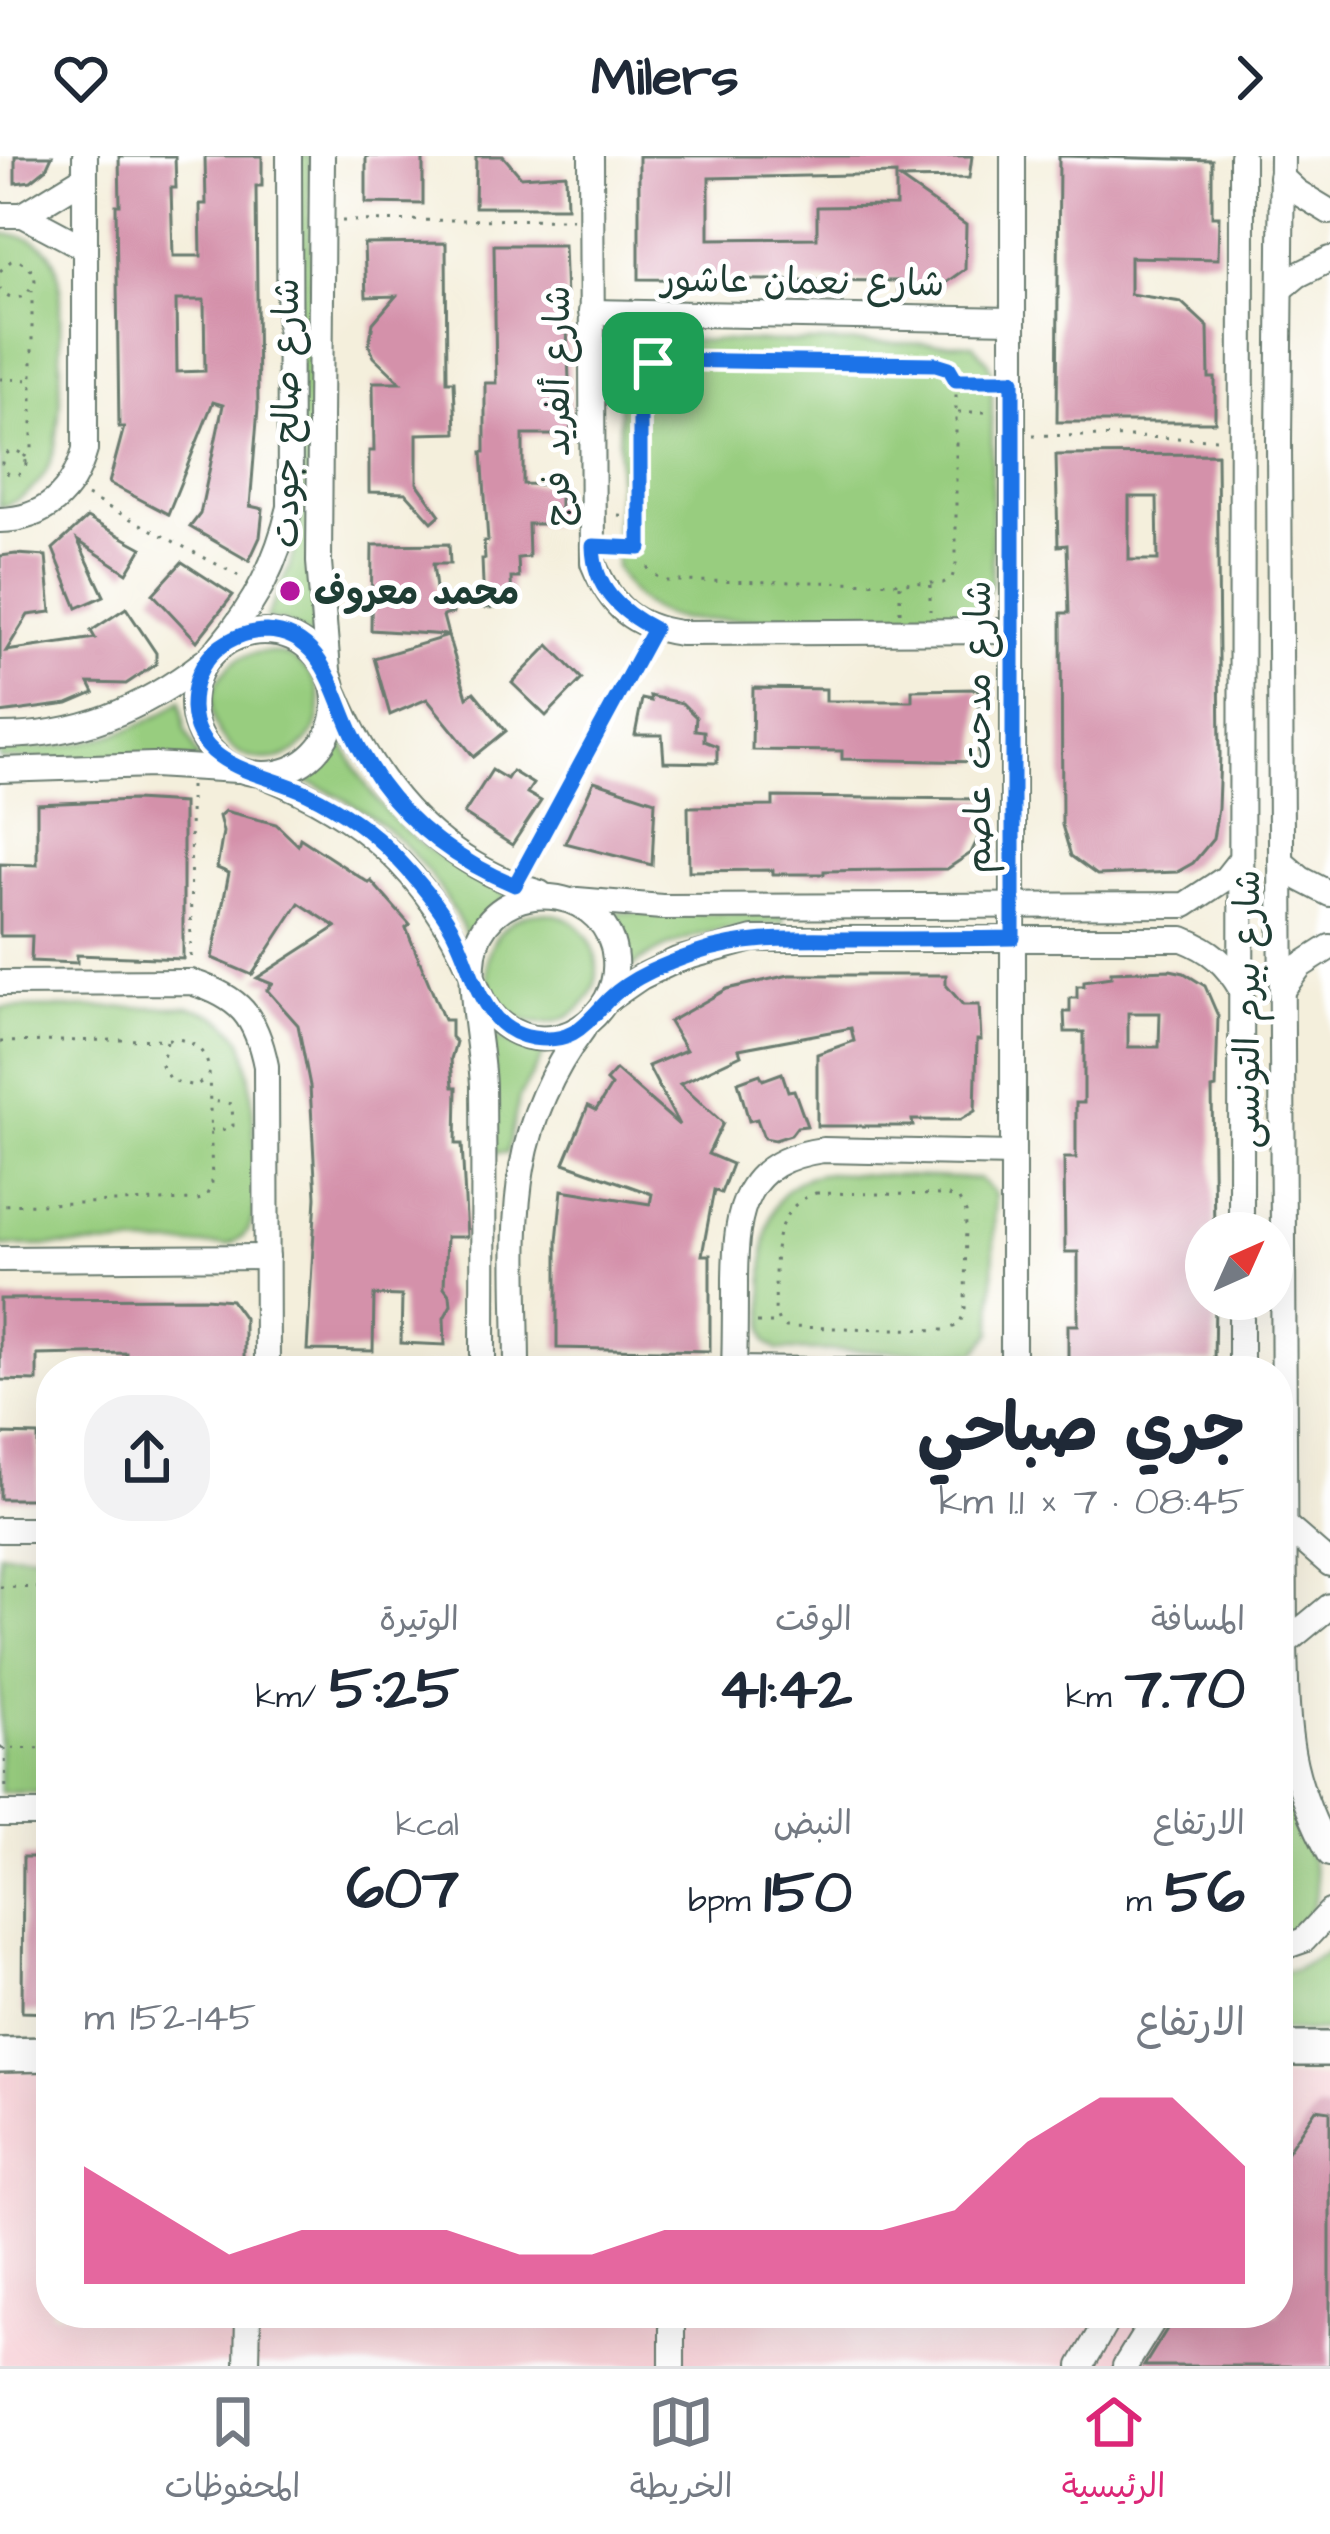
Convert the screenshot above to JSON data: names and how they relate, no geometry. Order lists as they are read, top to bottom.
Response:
{
  "streets": {
    "street": [
      "شارع نعمان عاشور",
      "شارع ألفريد فرج",
      "شارع صالح جودت",
      "شارع مدحت عاصم",
      "شارع بيرم التونسى"
    ]
  },
  "crossings": [
    ["شارع نعمان عاشور", "شارع ألفريد فرج"],
    ["شارع نعمان عاشور", "شارع مدحت عاصم"]
  ],
  "places": ["محمد معروف"],
  "north": "top right",
  "page": {
    "header": "Milers",
    "heading": ["جري صباحي", "08:45 · 7 × 1.1 km"],
    "stats": [
      ["المسافة", "7.70 km"],
      ["الوقت", "41:42"],
      ["الوتيرة", "5:25 /km"],
      ["الارتفاع", "56 m"],
      ["النبض", "150 bpm"],
      ["kcal", "607"]
    ],
    "chart": ["الارتفاع", "145–152 m"],
    "tabs": ["الرئيسية", "الخريطة", "المحفوظات"]
  }
}
